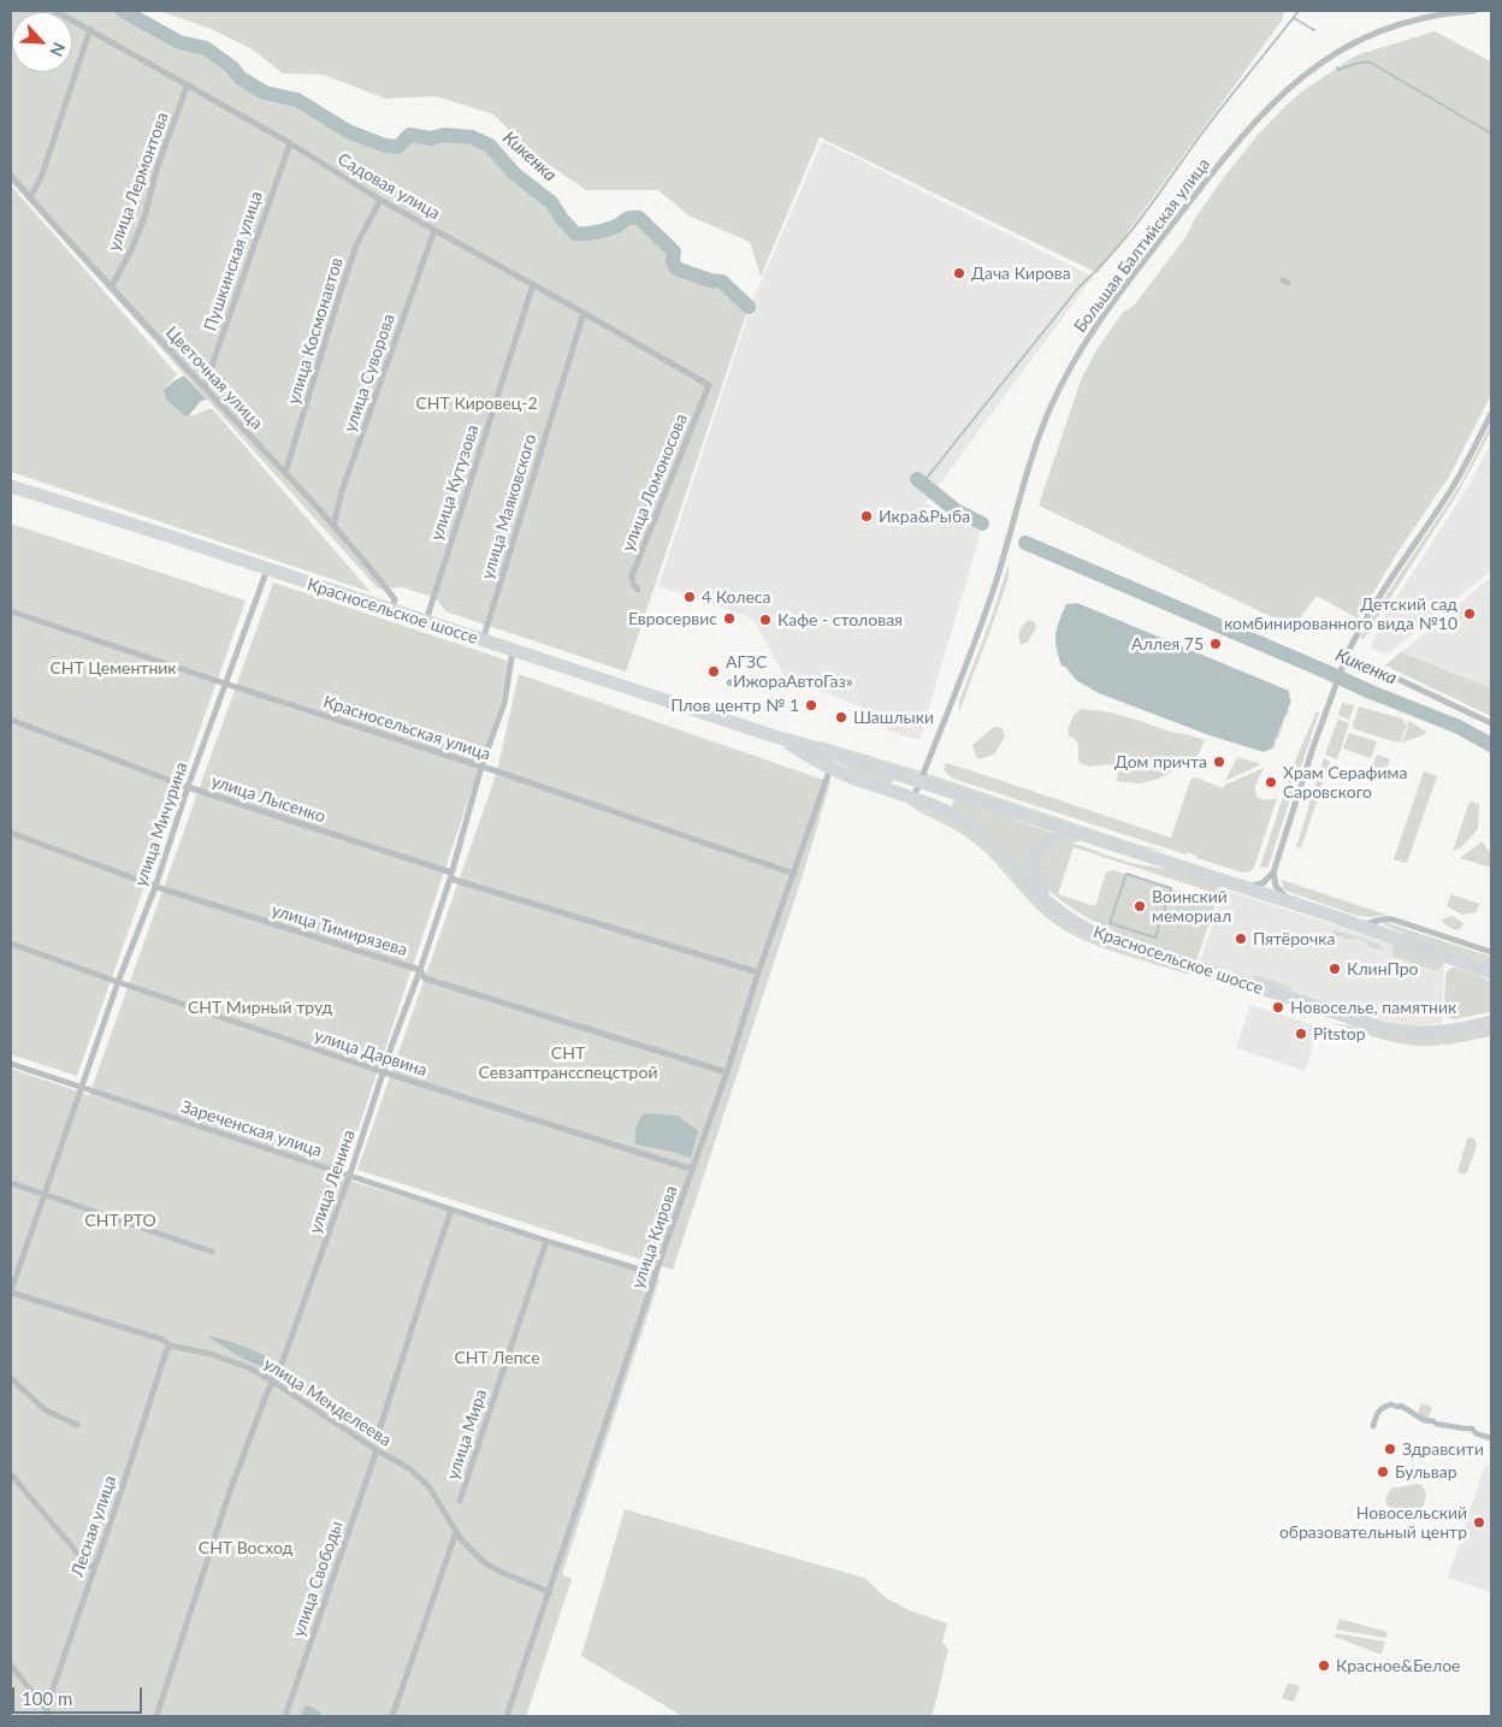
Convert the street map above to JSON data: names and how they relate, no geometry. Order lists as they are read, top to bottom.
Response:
{
  "streets": {
    "main road": ["Красносельское шоссе"],
    "street": [
      "улица Лермонтова",
      "Садовая улица",
      "Большая Балтийская улица",
      "Пушкинская улица",
      "улица Космонавтов",
      "улица Суворова",
      "Цветочная улица",
      "улица Кутузова",
      "улица Ломоносова",
      "улица Маяковского",
      "Красносельская улица",
      "улица Лысенко",
      "улица Мичурина",
      "улица Тимирязева",
      "улица Дарвина",
      "Зареченская улица",
      "улица Ленина",
      "улица Кирова",
      "улица Менделеева",
      "улица Мира",
      "Лесная улица",
      "улица Свободы"
    ]
  },
  "crossings": [
    ["улица Лермонтова", "Садовая улица"],
    ["улица Лермонтова", "Цветочная улица"],
    ["Садовая улица", "Пушкинская улица"],
    ["Садовая улица", "улица Космонавтов"],
    ["Садовая улица", "улица Суворова"],
    ["Садовая улица", "улица Кутузова"],
    ["Садовая улица", "улица Ломоносова"],
    ["Садовая улица", "улица Маяковского"],
    ["Большая Балтийская улица", "Красносельское шоссе"],
    ["Пушкинская улица", "Цветочная улица"],
    ["улица Космонавтов", "Цветочная улица"],
    ["улица Суворова", "Цветочная улица"],
    ["Цветочная улица", "Красносельское шоссе"],
    ["улица Кутузова", "Красносельское шоссе"],
    ["улица Маяковского", "Красносельское шоссе"],
    ["Красносельское шоссе", "улица Мичурина"],
    ["Красносельское шоссе", "улица Ленина"],
    ["Красносельское шоссе", "улица Кирова"],
    ["Красносельская улица", "улица Мичурина"],
    ["Красносельская улица", "улица Ленина"],
    ["Красносельская улица", "улица Кирова"],
    ["улица Лысенко", "улица Мичурина"],
    ["улица Лысенко", "улица Ленина"],
    ["улица Лысенко", "улица Кирова"],
    ["улица Мичурина", "улица Тимирязева"],
    ["улица Мичурина", "улица Дарвина"],
    ["улица Мичурина", "Зареченская улица"],
    ["улица Мичурина", "улица Менделеева"],
    ["улица Тимирязева", "улица Ленина"],
    ["улица Тимирязева", "улица Кирова"],
    ["улица Дарвина", "улица Ленина"],
    ["улица Дарвина", "улица Кирова"],
    ["Зареченская улица", "улица Ленина"],
    ["Зареченская улица", "улица Кирова"],
    ["Зареченская улица", "улица Мира"],
    ["улица Ленина", "улица Менделеева"],
    ["улица Кирова", "улица Менделеева"],
    ["улица Менделеева", "Лесная улица"],
    ["улица Менделеева", "улица Свободы"]
  ],
  "water": ["Кикенка"],
  "parks": [
    "СНТ Кировец-2",
    "СНТ Цементник",
    "СНТ Мирный труд",
    "СНТ Севзаптрансспецстрой",
    "СНТ РТО",
    "СНТ Лепсе",
    "СНТ Восход"
  ],
  "places": [
    "Дача Кирова",
    "Икра&Рыба",
    "4 Колеса",
    "Детский сад комбинированного вида №10",
    "Евросервис",
    "Кафе - столовая",
    "Аллея 75",
    "АГЗС «ИжораАвтоГаз»",
    "Плов центр № 1",
    "Шашлыки",
    "Дом причта",
    "Храм Серафима Саровского",
    "Воинский мемориал",
    "Пятёрочка",
    "КлинПро",
    "Новоселье, памятник",
    "Pitstop",
    "Здравсити",
    "Бульвар",
    "Новосельский образовательный центр",
    "Красное&Белое"
  ],
  "scale_bar": "100 m",
  "north": "bottom right"
}
